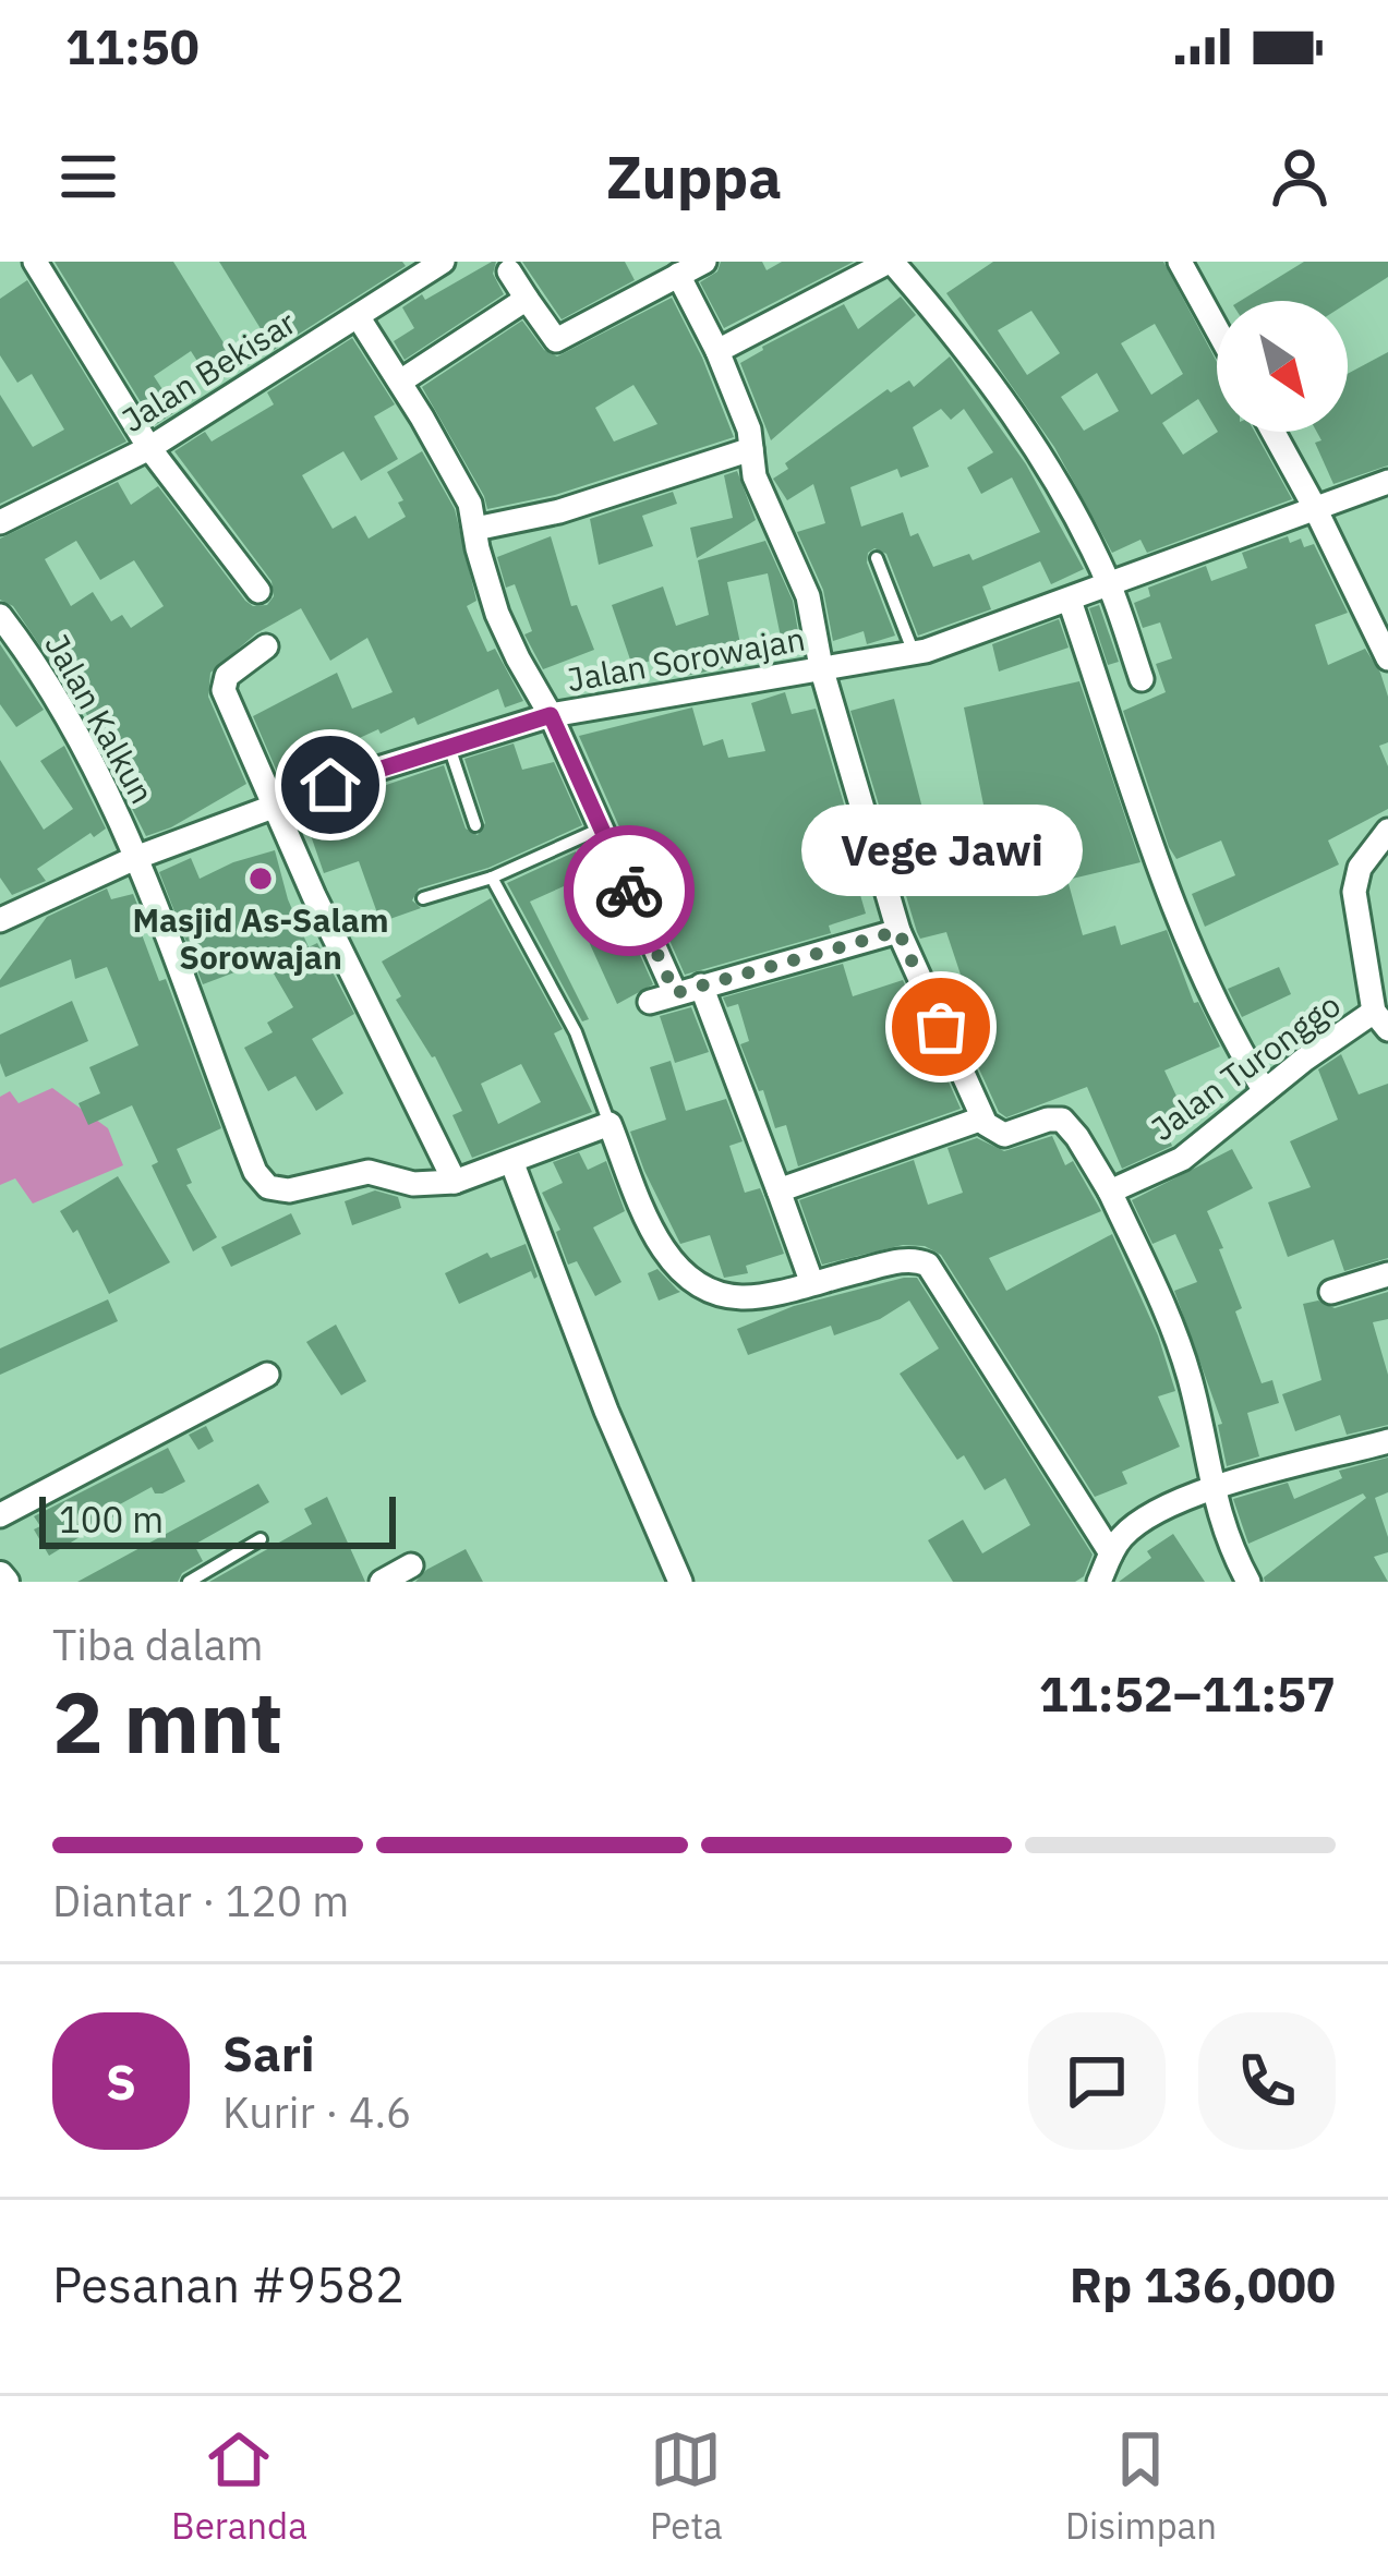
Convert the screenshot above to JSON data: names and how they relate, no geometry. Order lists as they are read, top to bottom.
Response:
{
  "streets": {
    "street": [
      "Jalan Bekisar",
      "Jalan Sorowajan",
      "Jalan Kalkun",
      "Jalan Turonggo"
    ]
  },
  "crossings": [
    ["Jalan Sorowajan", "Jalan Kalkun"]
  ],
  "places": ["Masjid As-Salam Sorowajan", "Vege Jawi"],
  "scale_bar": "100 m",
  "north": "bottom right",
  "page": {
    "status": "11:50",
    "header": "Zuppa",
    "bubble": "Vege Jawi",
    "scale": "100 m",
    "heading": ["2 mnt", "Tiba dalam", "11:52–11:57"],
    "panel": [
      "Sari",
      "Kurir · 4.6",
      "Pesanan #9582",
      "Rp 136,000"
    ],
    "bar": "Diantar · 120 m",
    "round": "S",
    "tabs": ["Beranda", "Peta", "Disimpan"]
  }
}
